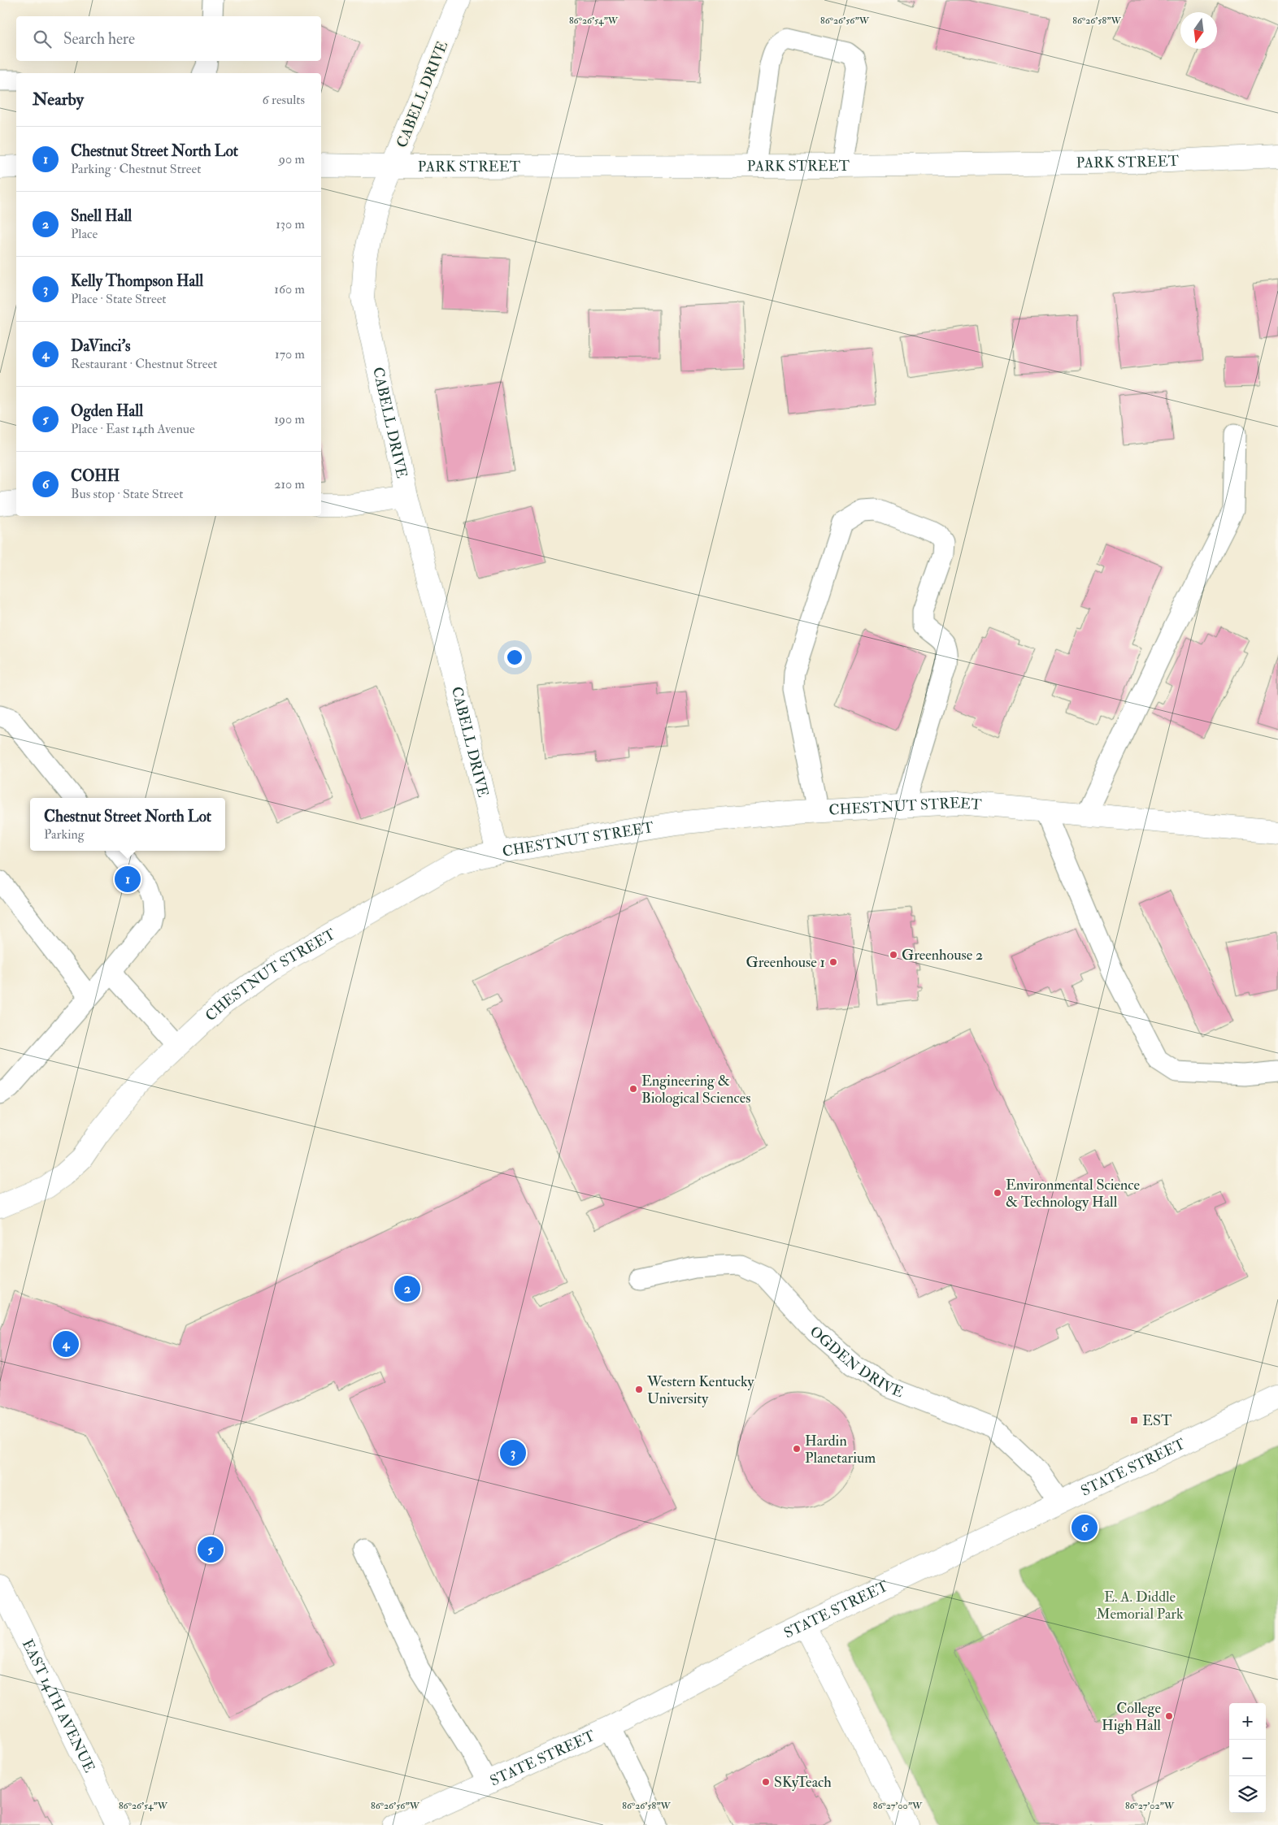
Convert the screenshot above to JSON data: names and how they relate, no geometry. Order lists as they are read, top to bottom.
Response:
{
  "streets": {
    "street": [
      "CABELL DRIVE",
      "PARK STREET",
      "CHESTNUT STREET",
      "STATE STREET",
      "EAST 14TH AVENUE"
    ],
    "lane": ["OGDEN DRIVE"]
  },
  "crossings": [
    ["CABELL DRIVE", "PARK STREET"],
    ["CABELL DRIVE", "CHESTNUT STREET"],
    ["OGDEN DRIVE", "STATE STREET"]
  ],
  "parks": ["E. A. Diddle Memorial Park"],
  "places": {
    "other": [
      "Greenhouse 2",
      "Greenhouse 1",
      "Engineering & Biological Sciences",
      "Environmental Science & Technology Hall",
      "Western Kentucky University",
      "Hardin Planetarium",
      "College High Hall",
      "SKyTeach"
    ],
    "transit": ["EST"]
  },
  "north": "bottom",
  "page": {
    "search": "Search here",
    "heading": ["Nearby", "6 results"],
    "list": [
      {
        "mark": "1",
        "name": "Chestnut Street North Lot",
        "note": "Parking · Chestnut Street",
        "value": "90 m"
      },
      {
        "mark": "2",
        "name": "Snell Hall",
        "note": "Place",
        "value": "130 m"
      },
      {
        "mark": "3",
        "name": "Kelly Thompson Hall",
        "note": "Place · State Street",
        "value": "160 m"
      },
      {
        "mark": "4",
        "name": "DaVinci's",
        "note": "Restaurant · Chestnut Street",
        "value": "170 m"
      },
      {
        "mark": "5",
        "name": "Ogden Hall",
        "note": "Place · East 14th Avenue",
        "value": "190 m"
      },
      {
        "mark": "6",
        "name": "COHH",
        "note": "Bus stop · State Street",
        "value": "210 m"
      }
    ],
    "popup": ["Chestnut Street North Lot", "Parking"],
    "pins": [
      "1",
      "2",
      "4",
      "3",
      "6",
      "5"
    ],
    "map_buttons": ["+", "−"]
  },
  "coordinates": [
    "86°26'54\"W",
    "86°26'56\"W",
    "86°26'58\"W",
    "86°27'00\"W",
    "86°27'02\"W"
  ]
}
